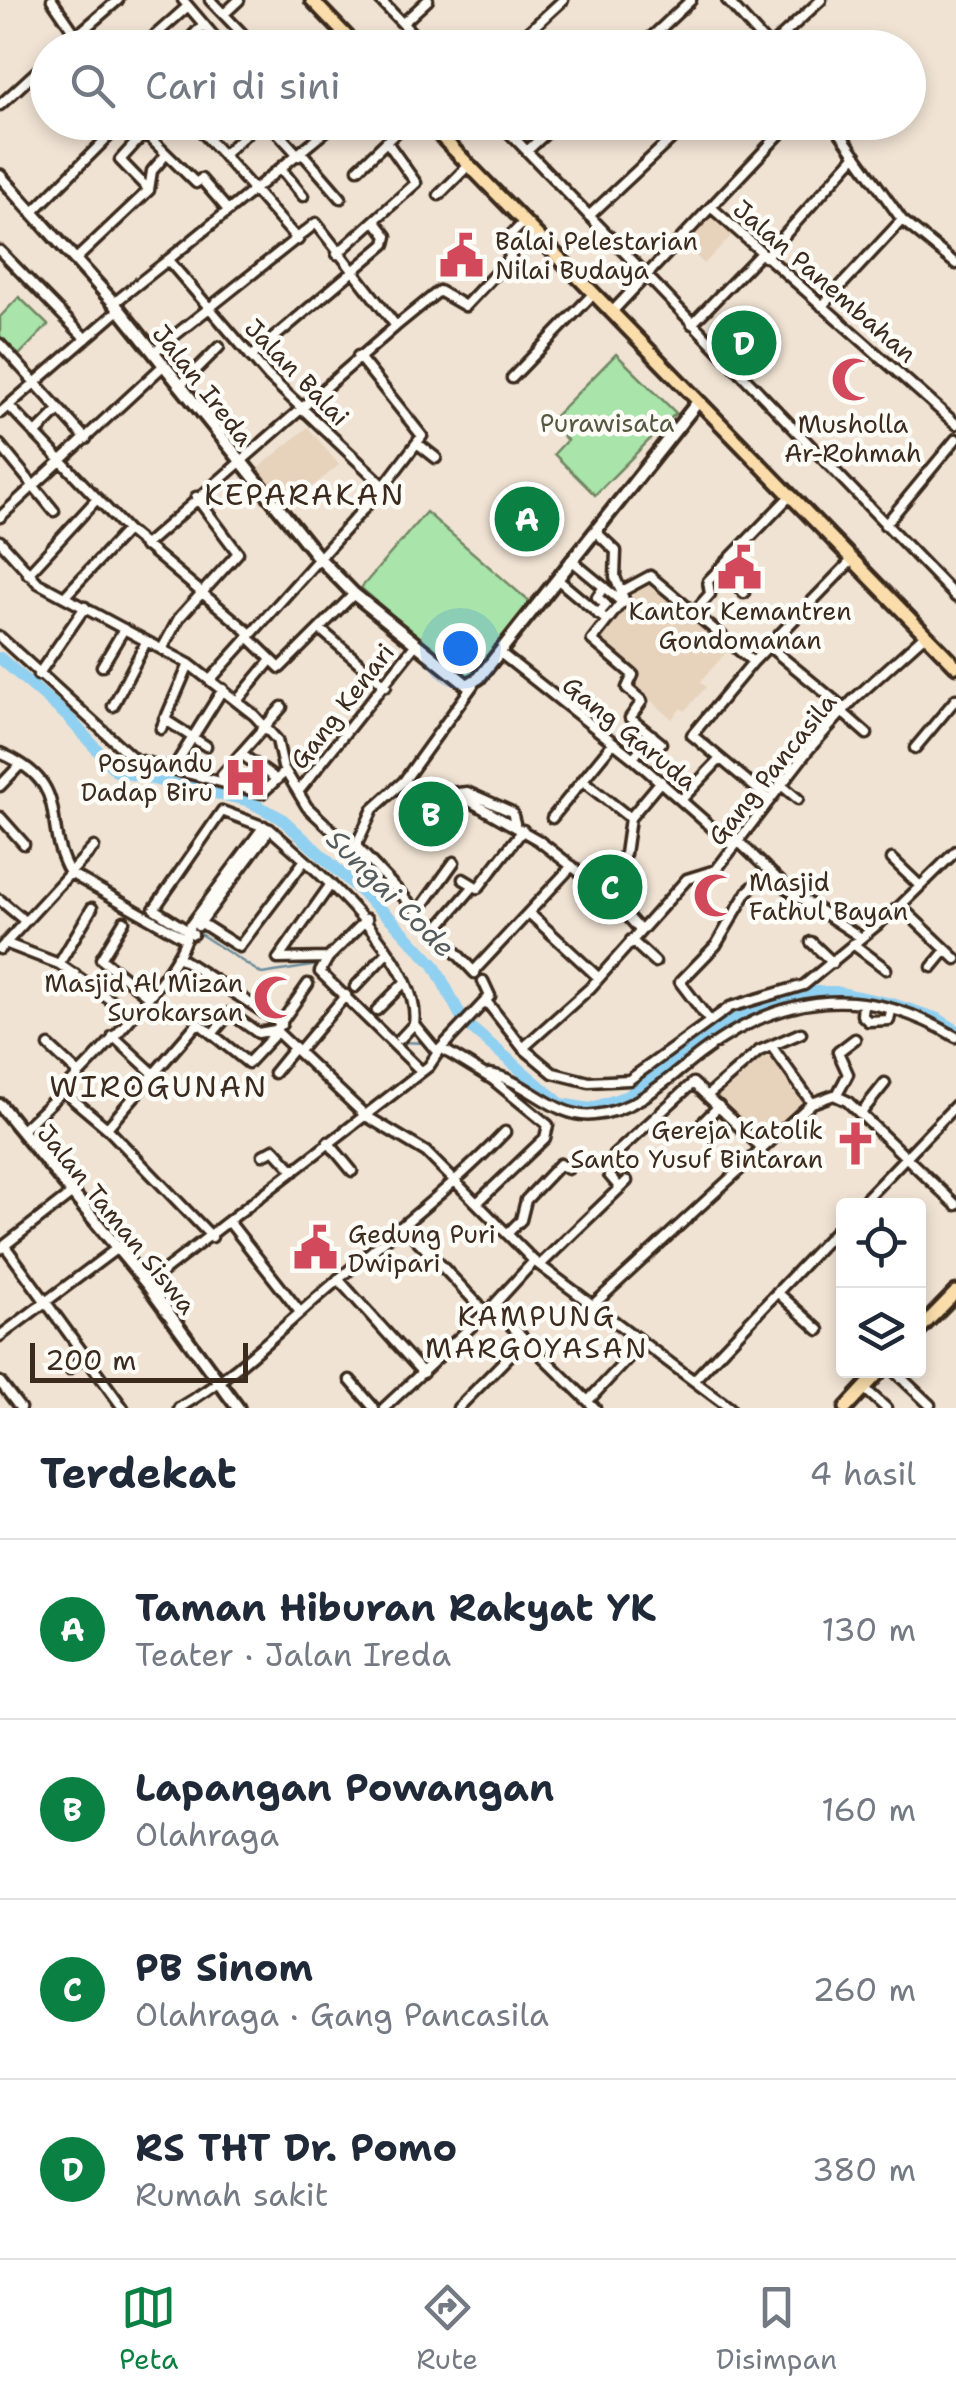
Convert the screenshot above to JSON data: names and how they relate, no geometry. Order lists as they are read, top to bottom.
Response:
{
  "streets": {
    "street": [
      "Jalan Panembahan",
      "Jalan Balai",
      "Jalan Ireda",
      "Gang Kenari",
      "Gang Garuda",
      "Gang Pancasila",
      "Jalan Taman Siswa"
    ]
  },
  "crossings": [
    ["Jalan Ireda", "Gang Kenari"],
    ["Gang Garuda", "Gang Pancasila"]
  ],
  "districts": ["KEPARAKAN", "WIROGUNAN", "KAMPUNG MARGOYASAN"],
  "water": ["Sungai Code"],
  "parks": ["Purawisata"],
  "places": {
    "public building": ["Balai Pelestarian Nilai Budaya", "Kantor Kemantren Gondomanan", "Gedung Puri Dwipari"],
    "mosque": ["Musholla Ar-Rohmah", "Masjid Fathul Bayan", "Masjid Al Mizan Surokarsan"],
    "hospital": ["Posyandu Dadap Biru"],
    "church": ["Gereja Katolik Santo Yusuf Bintaran"]
  },
  "scale_bar": "200 m",
  "page": {
    "search": "Cari di sini",
    "pins": [
      "D",
      "A",
      "B",
      "C"
    ],
    "scale": "200 m",
    "heading": ["Terdekat", "4 hasil"],
    "list": [
      {
        "mark": "A",
        "name": "Taman Hiburan Rakyat YK",
        "note": "Teater · Jalan Ireda",
        "value": "130 m"
      },
      {
        "mark": "B",
        "name": "Lapangan Powangan",
        "note": "Olahraga",
        "value": "160 m"
      },
      {
        "mark": "C",
        "name": "PB Sinom",
        "note": "Olahraga · Gang Pancasila",
        "value": "260 m"
      },
      {
        "mark": "D",
        "name": "RS THT Dr. Pomo",
        "note": "Rumah sakit",
        "value": "380 m"
      }
    ],
    "nav": ["Peta", "Rute", "Disimpan"]
  }
}
